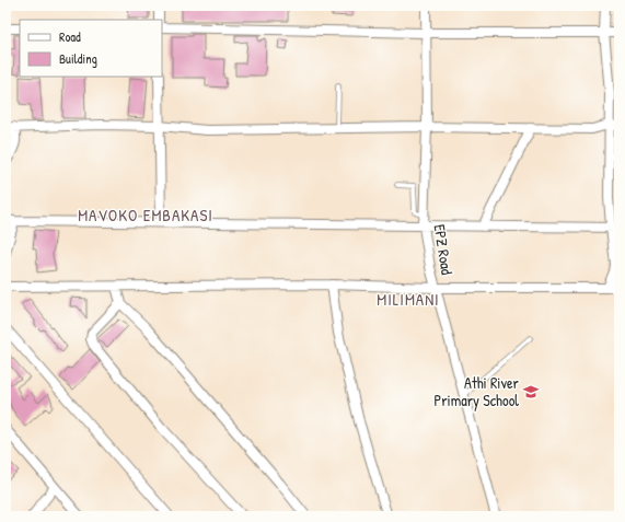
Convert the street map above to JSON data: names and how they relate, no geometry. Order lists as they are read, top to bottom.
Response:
{
  "streets": {
    "street": ["EPZ Road"]
  },
  "districts": ["MAVOKO EMBAKASI", "MILIMANI"],
  "places": {
    "school or university": ["Athi River Primary School"]
  },
  "legend": ["Road", "Building"]
}
